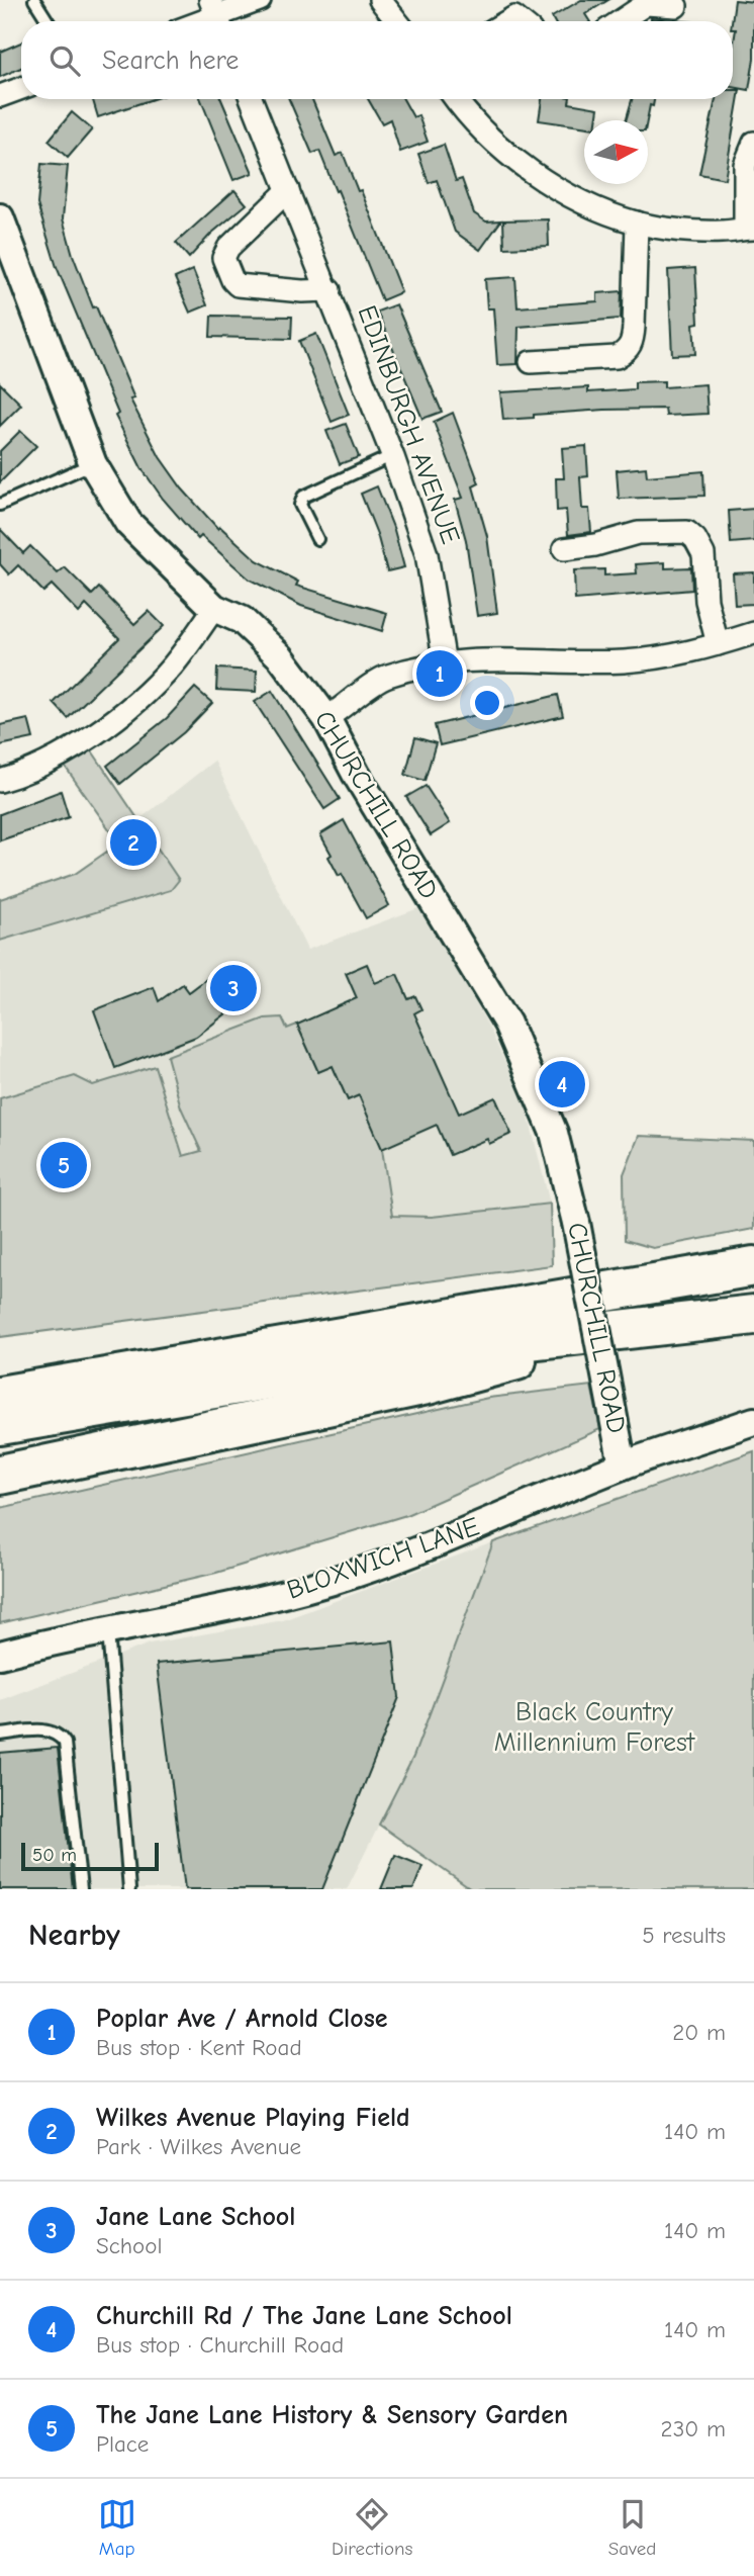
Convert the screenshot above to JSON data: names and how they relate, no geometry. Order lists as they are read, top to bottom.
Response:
{
  "streets": {
    "street": ["EDINBURGH AVENUE", "CHURCHILL ROAD", "BLOXWICH LANE"]
  },
  "crossings": [
    ["CHURCHILL ROAD", "BLOXWICH LANE"]
  ],
  "parks": ["Black Country Millennium Forest"],
  "scale_bar": "50 m",
  "north": "right",
  "page": {
    "search": "Search here",
    "pins": [
      "1",
      "2",
      "3",
      "4",
      "5"
    ],
    "scale": "50 m",
    "heading": ["Nearby", "5 results"],
    "list": [
      {
        "mark": "1",
        "name": "Poplar Ave / Arnold Close",
        "note": "Bus stop · Kent Road",
        "value": "20 m"
      },
      {
        "mark": "2",
        "name": "Wilkes Avenue Playing Field",
        "note": "Park · Wilkes Avenue",
        "value": "140 m"
      },
      {
        "mark": "3",
        "name": "Jane Lane School",
        "note": "School",
        "value": "140 m"
      },
      {
        "mark": "4",
        "name": "Churchill Rd / The Jane Lane School",
        "note": "Bus stop · Churchill Road",
        "value": "140 m"
      },
      {
        "mark": "5",
        "name": "The Jane Lane History & Sensory Garden",
        "note": "Place",
        "value": "230 m"
      }
    ],
    "nav": ["Map", "Directions", "Saved"]
  }
}
